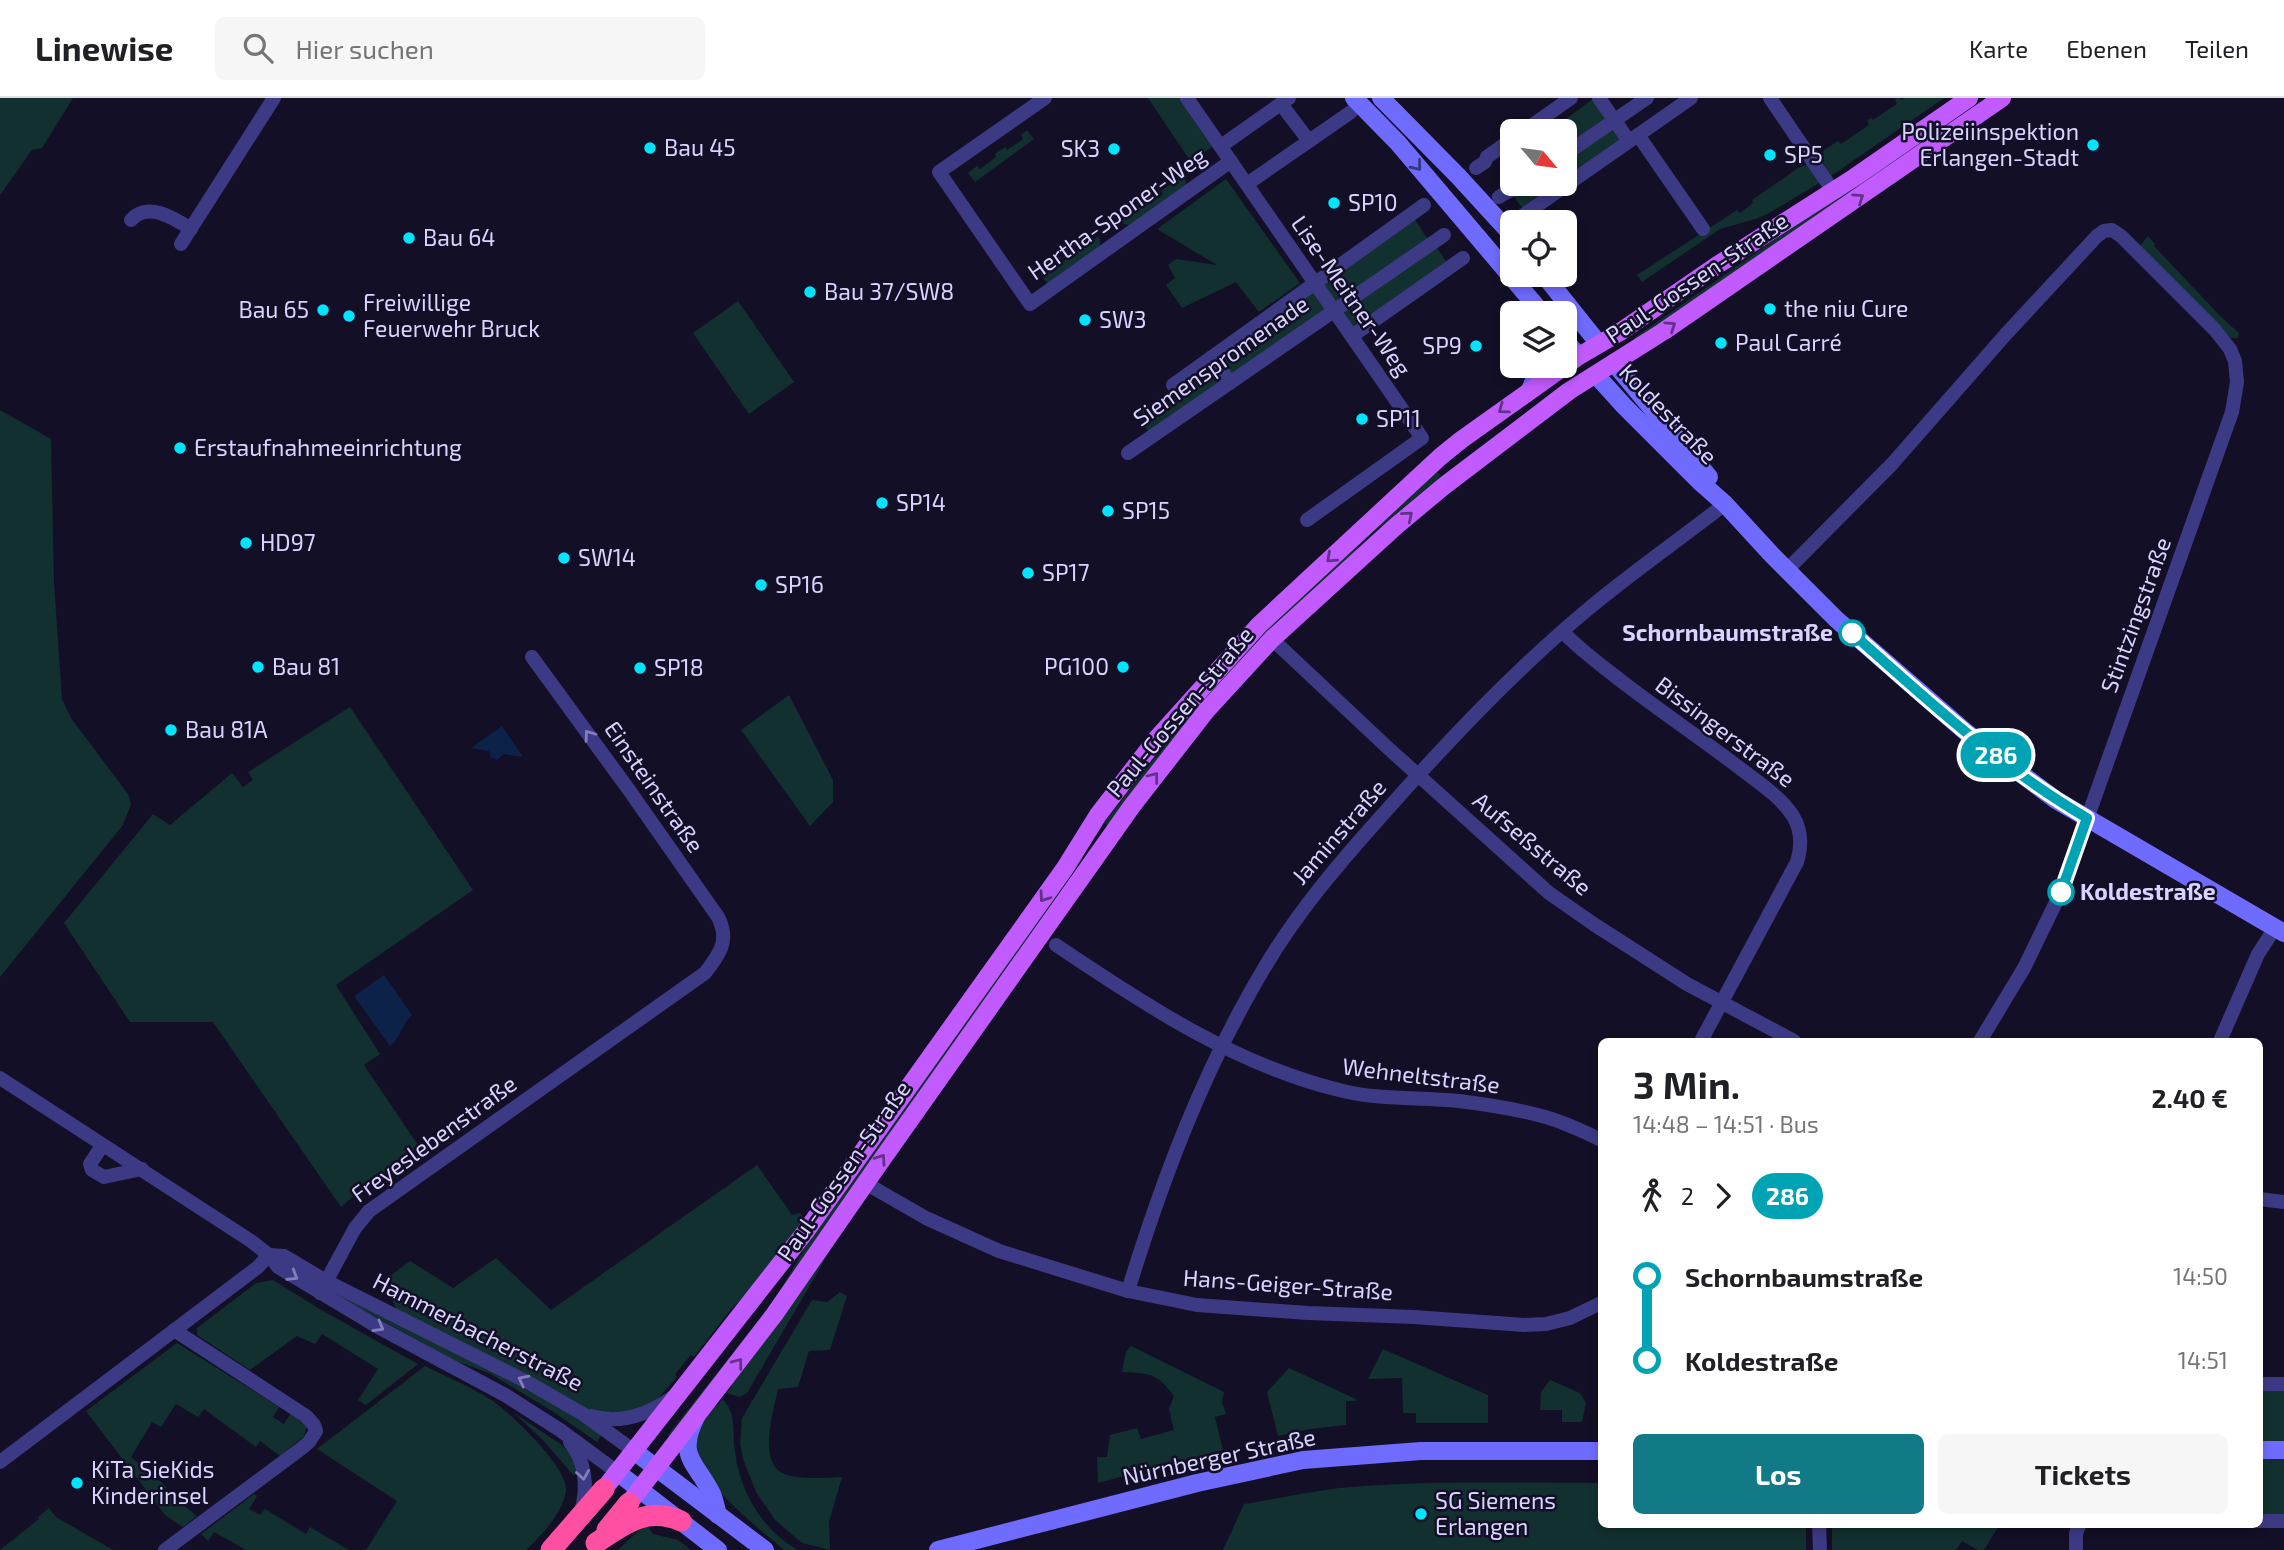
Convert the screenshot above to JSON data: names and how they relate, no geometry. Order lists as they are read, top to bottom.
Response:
{
  "streets": {
    "main road": ["Paul-Gossen-Straße", "Koldestraße"],
    "street": [
      "Hertha-Sponer-Weg",
      "Lise-Meitner-Weg",
      "Siemenspromenade",
      "Stintzingstraße",
      "Bissingerstraße",
      "Einsteinstraße",
      "Jaminstraße",
      "Aufseßstraße",
      "Wehneltstraße",
      "Freyeslebenstraße",
      "Hans-Geiger-Straße",
      "Hammerbacherstraße",
      "Nürnberger Straße"
    ]
  },
  "crossings": [
    ["Hertha-Sponer-Weg", "Lise-Meitner-Weg"],
    ["Paul-Gossen-Straße", "Koldestraße"],
    ["Paul-Gossen-Straße", "Aufseßstraße"],
    ["Paul-Gossen-Straße", "Hans-Geiger-Straße"],
    ["Paul-Gossen-Straße", "Hammerbacherstraße"],
    ["Lise-Meitner-Weg", "Siemenspromenade"],
    ["Koldestraße", "Stintzingstraße"],
    ["Koldestraße", "Jaminstraße"],
    ["Bissingerstraße", "Jaminstraße"],
    ["Bissingerstraße", "Aufseßstraße"],
    ["Einsteinstraße", "Freyeslebenstraße"],
    ["Jaminstraße", "Aufseßstraße"],
    ["Jaminstraße", "Wehneltstraße"],
    ["Jaminstraße", "Hans-Geiger-Straße"],
    ["Freyeslebenstraße", "Hammerbacherstraße"]
  ],
  "one_way": ["Einsteinstraße"],
  "places": [
    "Polizeiinspektion Erlangen-Stadt",
    "Bau 45",
    "SK3",
    "SP5",
    "SP10",
    "Bau 64",
    "Bau 37/SW8",
    "the niu Cure",
    "Bau 65",
    "Freiwillige Feuerwehr Bruck",
    "SW3",
    "Paul Carré",
    "SP9",
    "SP11",
    "Erstaufnahmeeinrichtung",
    "SP14",
    "SP15",
    "HD97",
    "SW14",
    "SP17",
    "SP16",
    "Schornbaumstraße",
    "Bau 81",
    "PG100",
    "SP18",
    "Bau 81A",
    "Koldestraße",
    "KiTa SieKids Kinderinsel",
    "SG Siemens Erlangen"
  ],
  "lines": ["bus line 286"],
  "north": "bottom right",
  "page": {
    "header": "Linewise",
    "search": "Hier suchen",
    "nav": ["Karte", "Ebenen", "Teilen"],
    "on_map": "286",
    "heading": ["3 Min.", "14:48 – 14:51 · Bus", "2.40 €"],
    "legs": ["2", "286"],
    "list": [
      {
        "name": "Schornbaumstraße",
        "value": "14:50"
      },
      {
        "name": "Koldestraße",
        "value": "14:51"
      }
    ],
    "buttons": ["Los", "Tickets"]
  }
}
